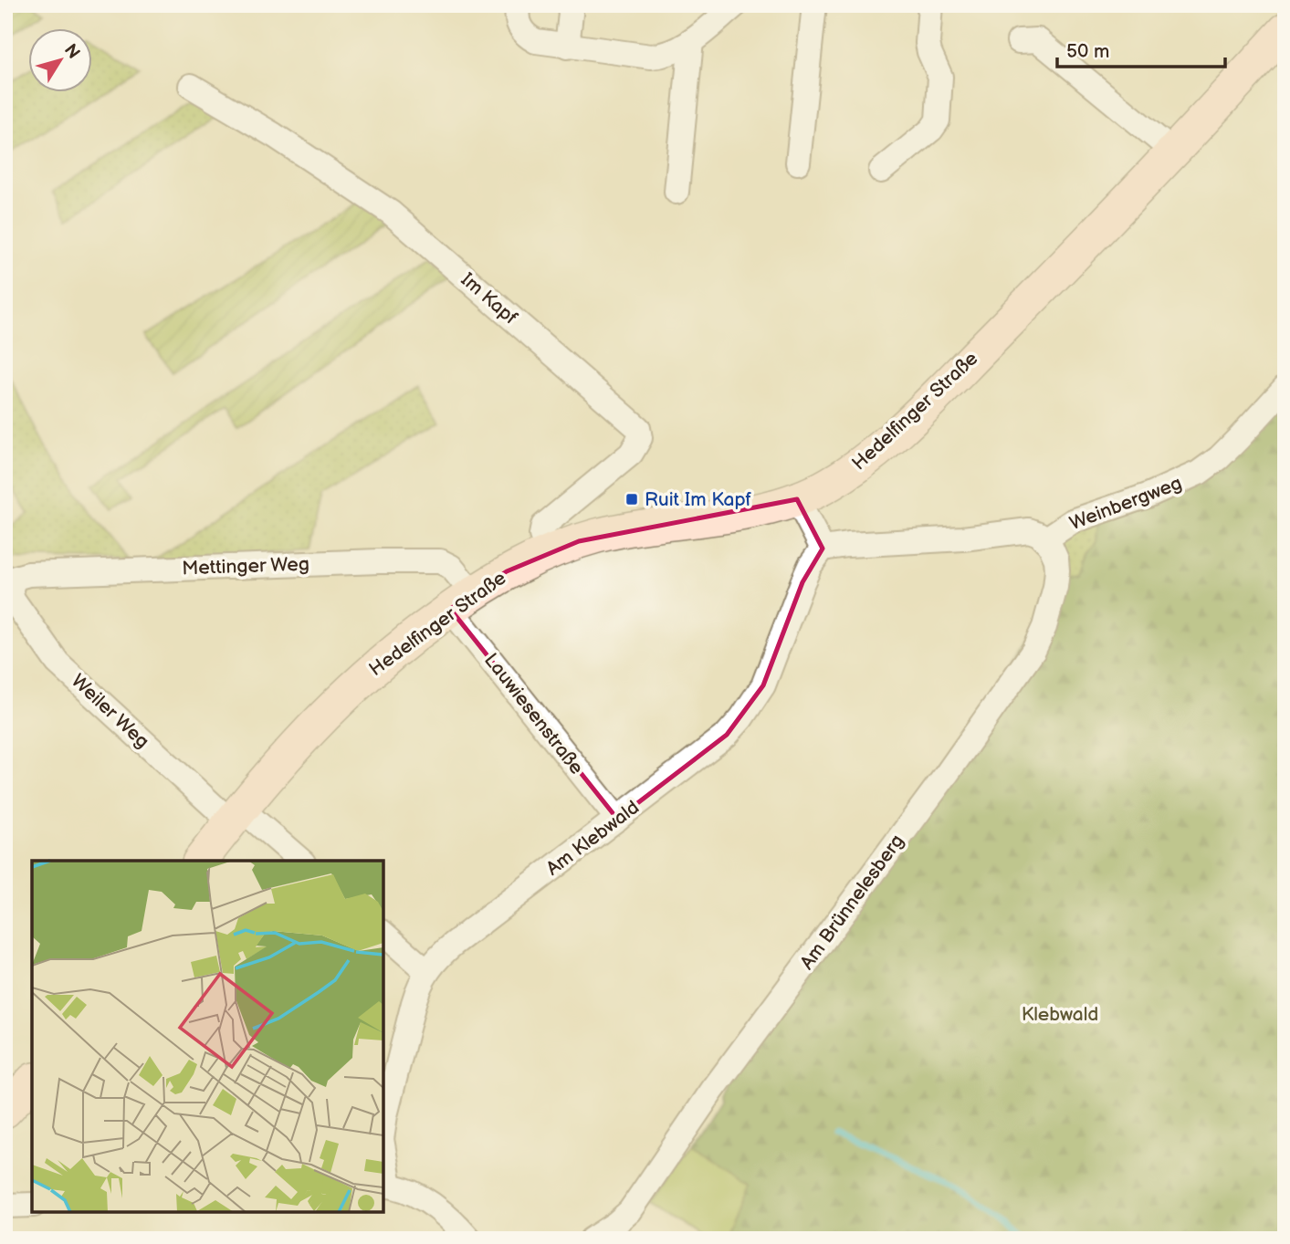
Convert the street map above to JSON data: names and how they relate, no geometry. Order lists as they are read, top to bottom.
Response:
{
  "streets": {
    "street": [
      "Im Kapf",
      "Hedelfinger Straße",
      "Weinbergweg",
      "Mettinger Weg",
      "Weiler Weg",
      "Lauwiesenstraße",
      "Am Klebwald",
      "Am Brünnelesberg"
    ]
  },
  "crossings": [
    ["Im Kapf", "Hedelfinger Straße"],
    ["Hedelfinger Straße", "Mettinger Weg"],
    ["Hedelfinger Straße", "Weiler Weg"],
    ["Hedelfinger Straße", "Lauwiesenstraße"],
    ["Weinbergweg", "Am Klebwald"],
    ["Weinbergweg", "Am Brünnelesberg"],
    ["Mettinger Weg", "Weiler Weg"],
    ["Mettinger Weg", "Lauwiesenstraße"],
    ["Lauwiesenstraße", "Am Klebwald"]
  ],
  "parks": ["Klebwald"],
  "places": {
    "transit": ["Ruit Im Kapf"]
  },
  "scale_bar": "50 m",
  "north": "top right"
}
